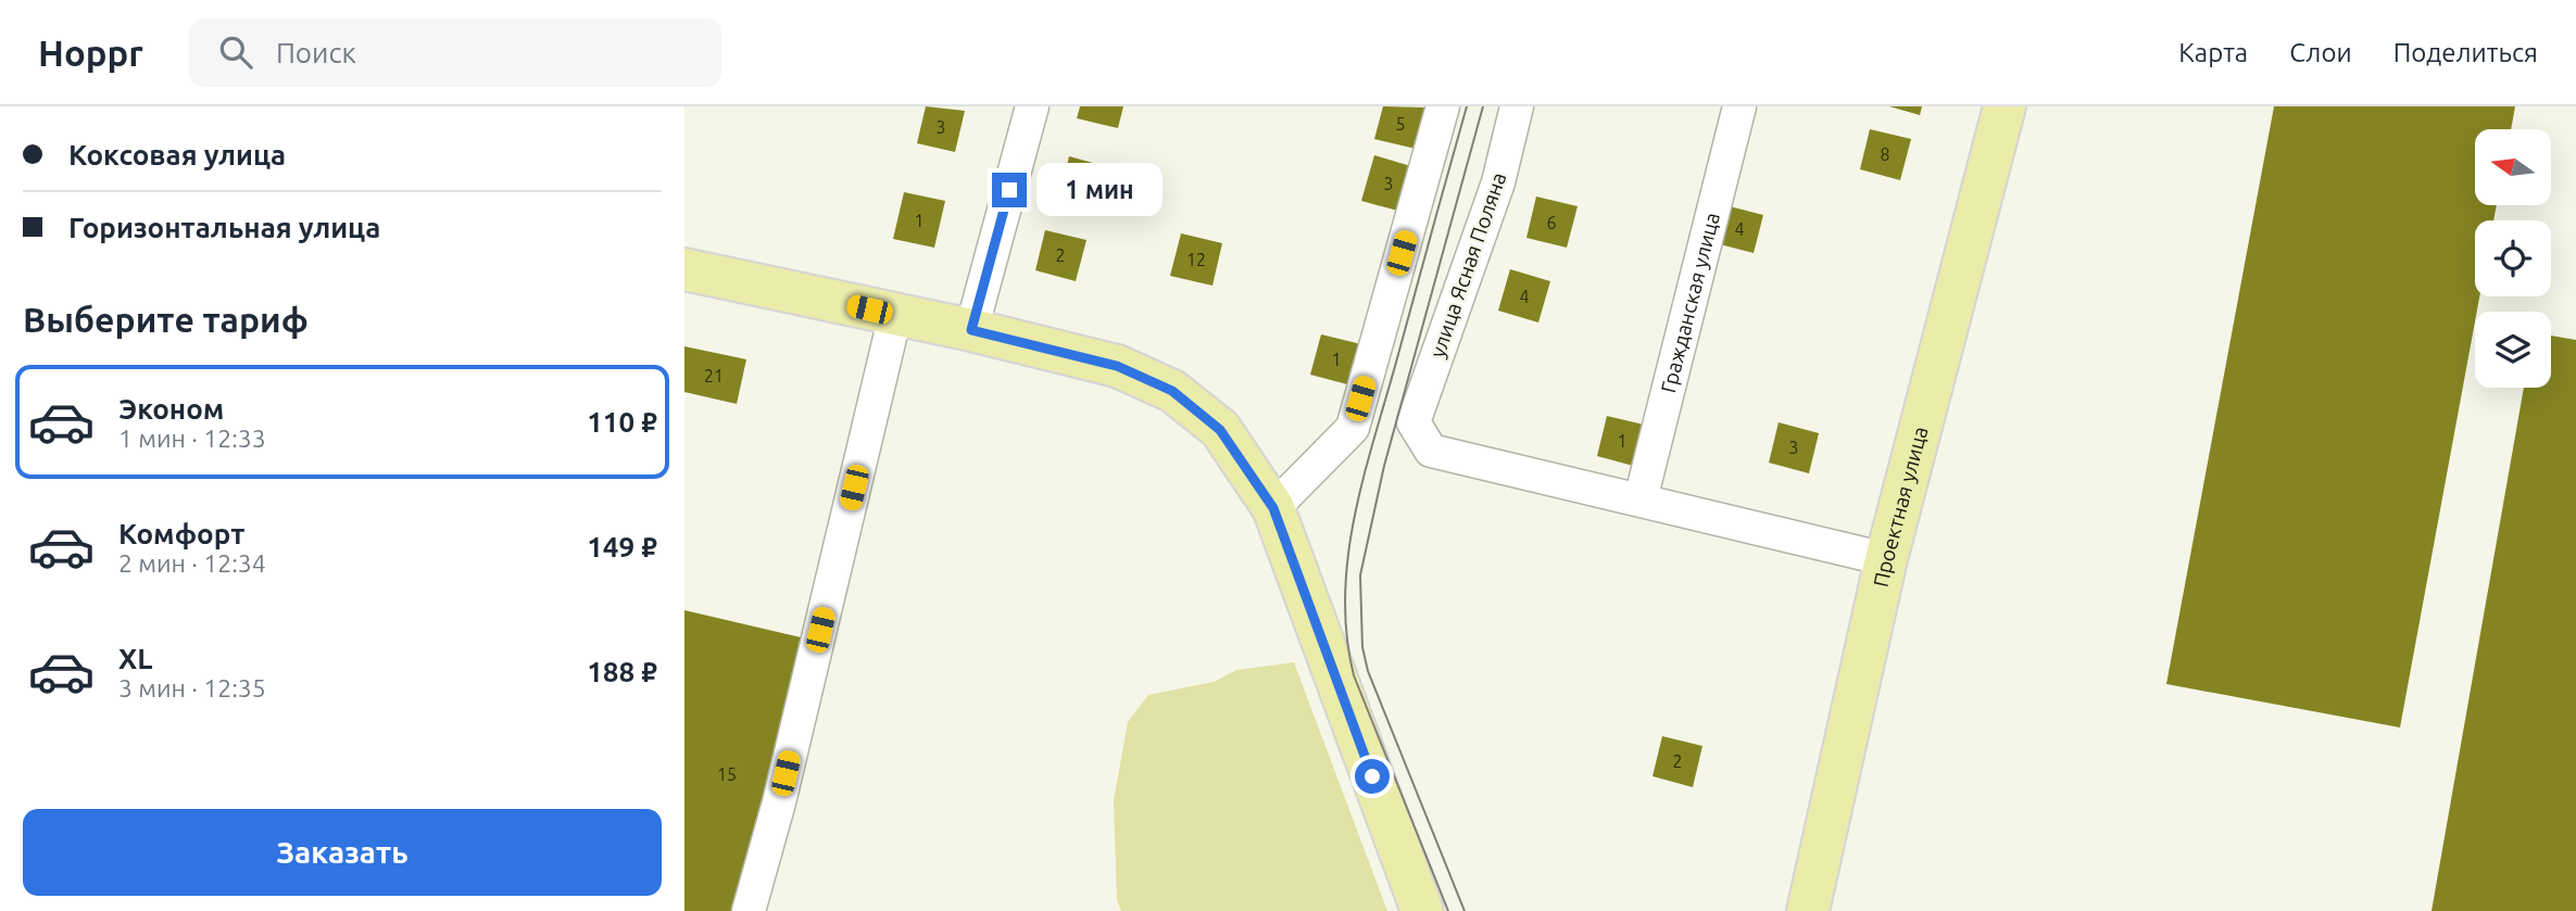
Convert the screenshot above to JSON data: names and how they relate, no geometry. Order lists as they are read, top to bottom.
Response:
{
  "streets": {
    "main road": ["Проектная улица"],
    "street": ["улица Ясная Поляна", "Гражданская улица"]
  },
  "crossings": [
    ["улица Ясная Поляна", "Гражданская улица"]
  ],
  "house_numbers": [
    "5",
    "3",
    "8",
    "3",
    "1",
    "6",
    "4",
    "2",
    "12",
    "4",
    "1",
    "21",
    "1",
    "3",
    "2",
    "15"
  ],
  "north": "left",
  "page": {
    "header": "Hoppr",
    "search": "Поиск",
    "nav": ["Карта", "Слои", "Поделиться"],
    "banner": ["Коксовая улица", "Горизонтальная улица"],
    "bubble": "1 мин",
    "heading": "Выберите тариф",
    "list": [
      {
        "name": "Эконом",
        "note": "1 мин · 12:33",
        "value": "110 ₽"
      },
      {
        "name": "Комфорт",
        "note": "2 мин · 12:34",
        "value": "149 ₽"
      },
      {
        "name": "XL",
        "note": "3 мин · 12:35",
        "value": "188 ₽"
      }
    ],
    "buttons": "Заказать"
  }
}
